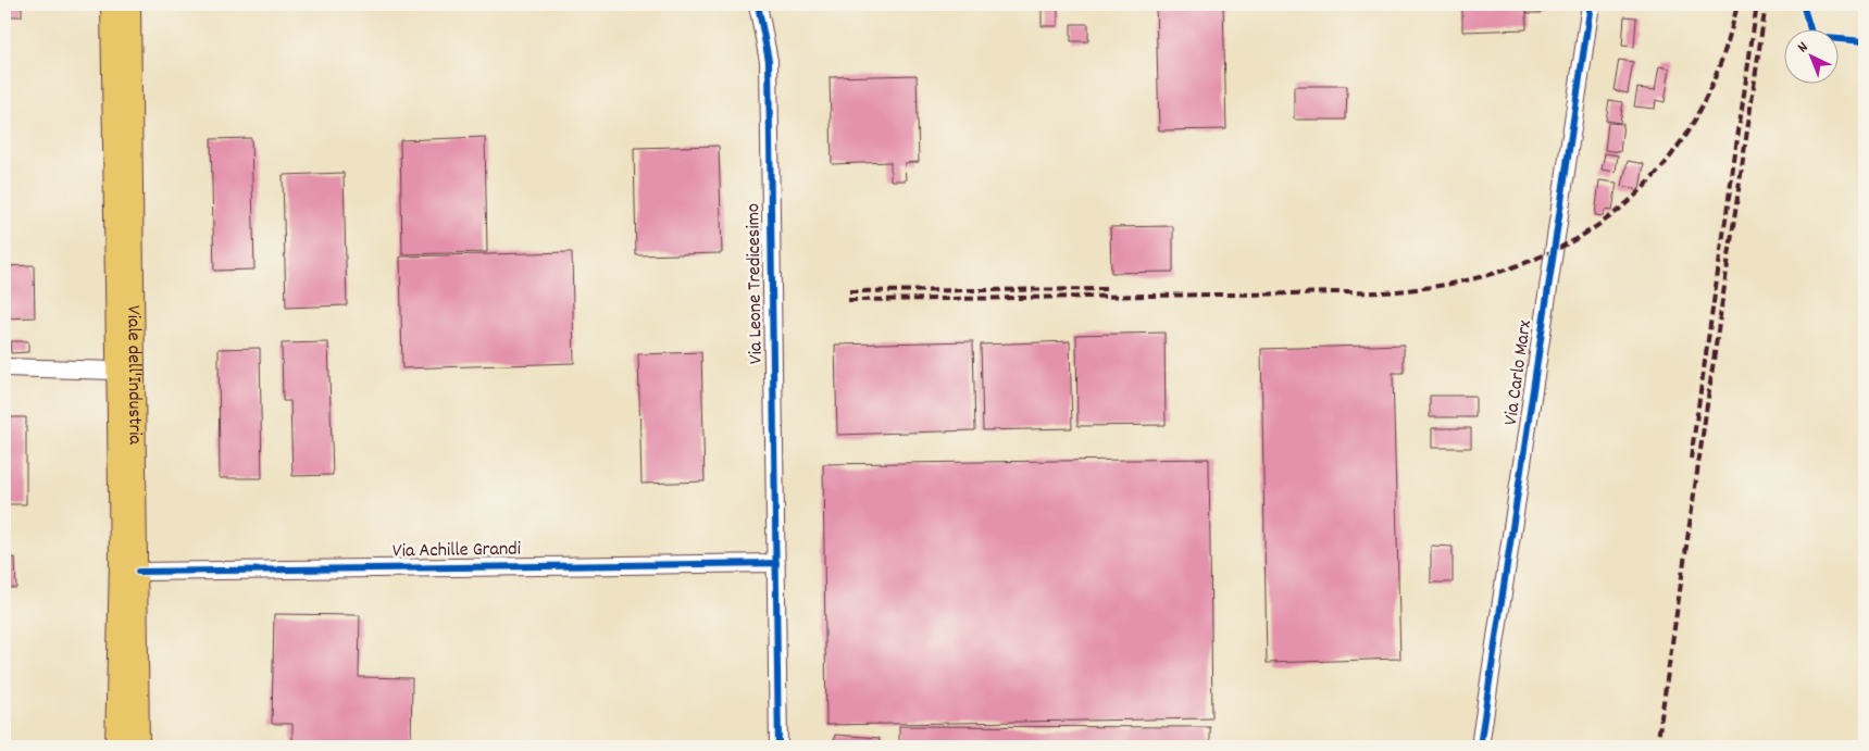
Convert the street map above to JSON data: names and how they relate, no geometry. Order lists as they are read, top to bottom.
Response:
{
  "streets": {
    "main road": ["Viale dell'Industria"],
    "street": ["Via Leone Tredicesimo", "Via Carlo Marx", "Via Achille Grandi"]
  },
  "crossings": [
    ["Via Leone Tredicesimo", "Via Achille Grandi"],
    ["Viale dell'Industria", "Via Achille Grandi"]
  ],
  "north": "top left"
}
